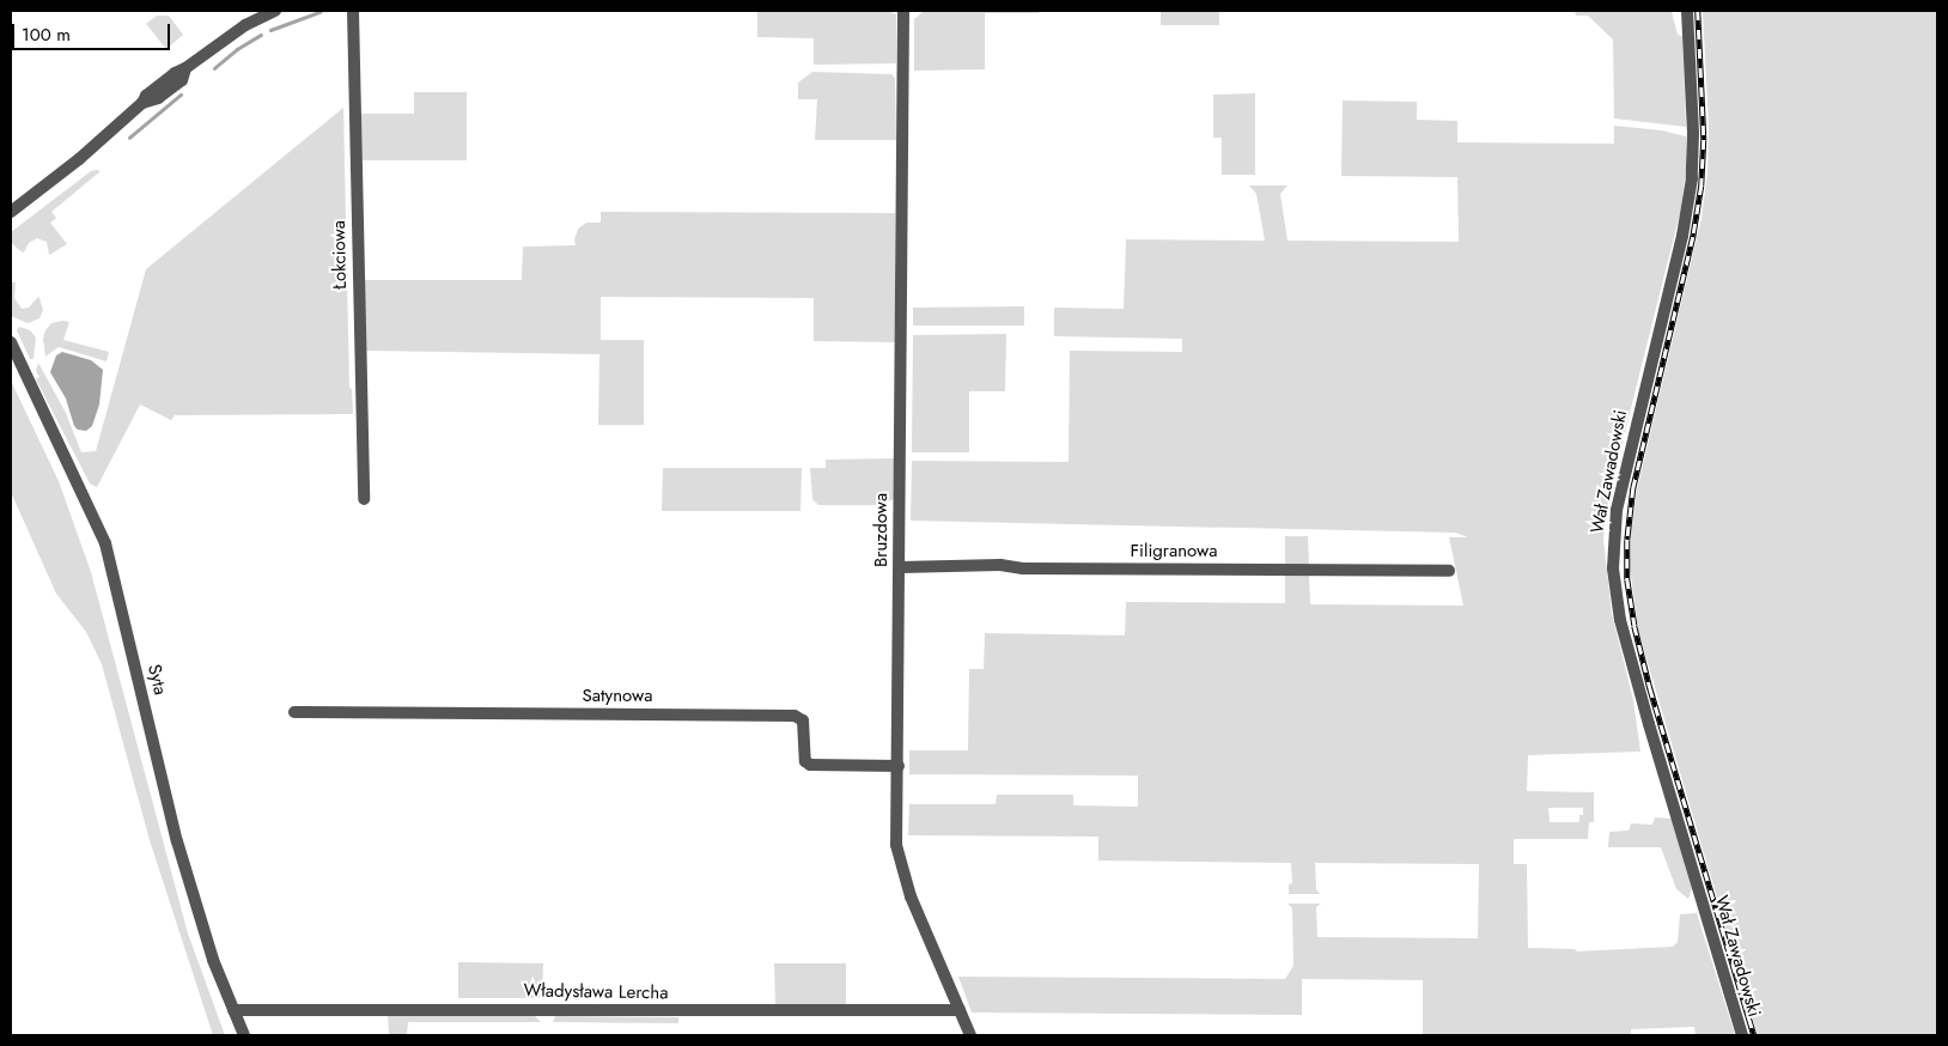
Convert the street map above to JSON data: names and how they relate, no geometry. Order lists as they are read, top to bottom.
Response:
{
  "streets": {
    "street": [
      "Łokciowa",
      "Wał Zawadowski",
      "Bruzdowa",
      "Filigranowa",
      "Syta",
      "Satynowa",
      "Władysława Lercha"
    ]
  },
  "crossings": [
    ["Bruzdowa", "Filigranowa"],
    ["Bruzdowa", "Satynowa"],
    ["Bruzdowa", "Władysława Lercha"],
    ["Syta", "Władysława Lercha"]
  ],
  "scale_bar": "100 m"
}
